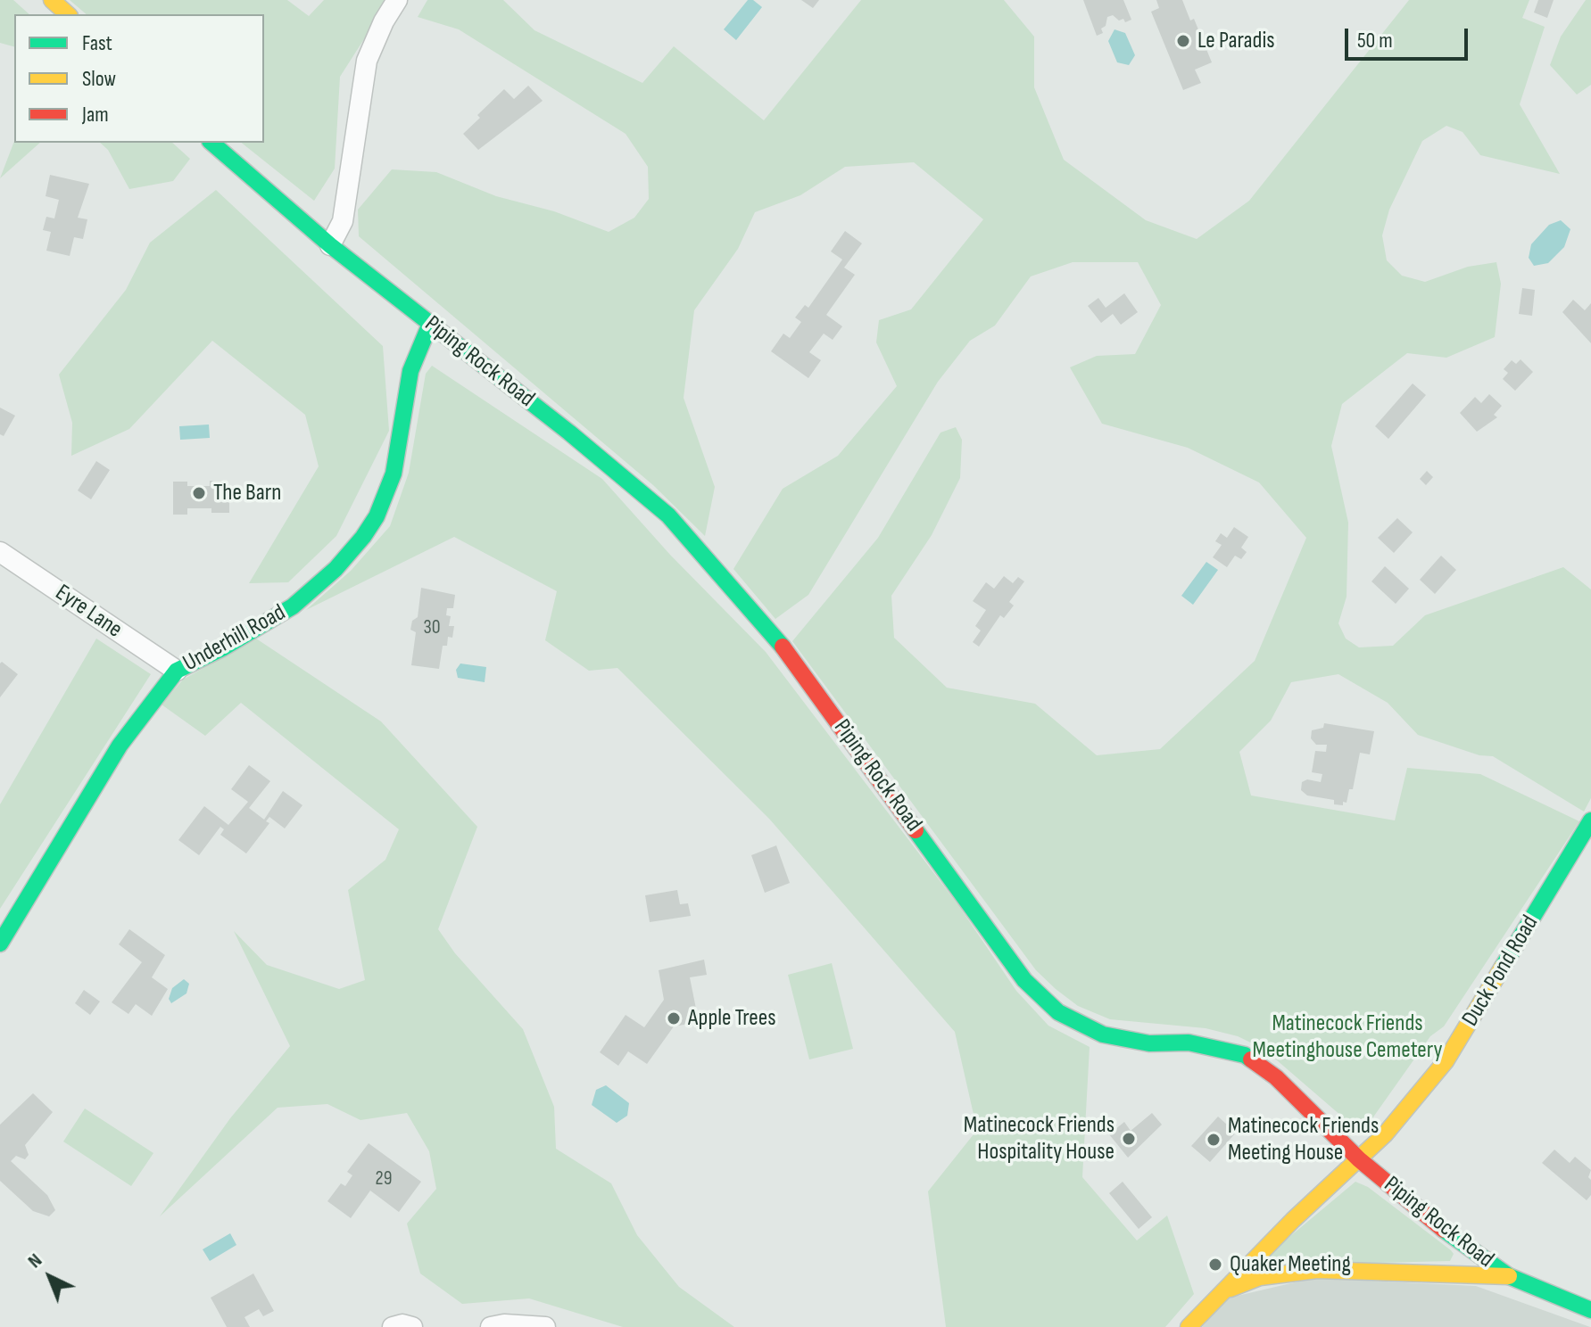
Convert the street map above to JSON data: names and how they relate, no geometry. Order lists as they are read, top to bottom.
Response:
{
  "streets": {
    "street": [
      "Piping Rock Road",
      "Eyre Lane",
      "Underhill Road",
      "Duck Pond Road"
    ]
  },
  "crossings": [
    ["Piping Rock Road", "Underhill Road"],
    ["Piping Rock Road", "Duck Pond Road"],
    ["Eyre Lane", "Underhill Road"]
  ],
  "parks": ["Matinecock Friends Meetinghouse Cemetery"],
  "places": [
    "Le Paradis",
    "The Barn",
    "Apple Trees",
    "Matinecock Friends Hospitality House",
    "Matinecock Friends Meeting House",
    "Quaker Meeting"
  ],
  "house_numbers": ["30", "29"],
  "legend": ["Fast", "Slow", "Jam"],
  "scale_bar": "50 m",
  "north": "top left"
}
